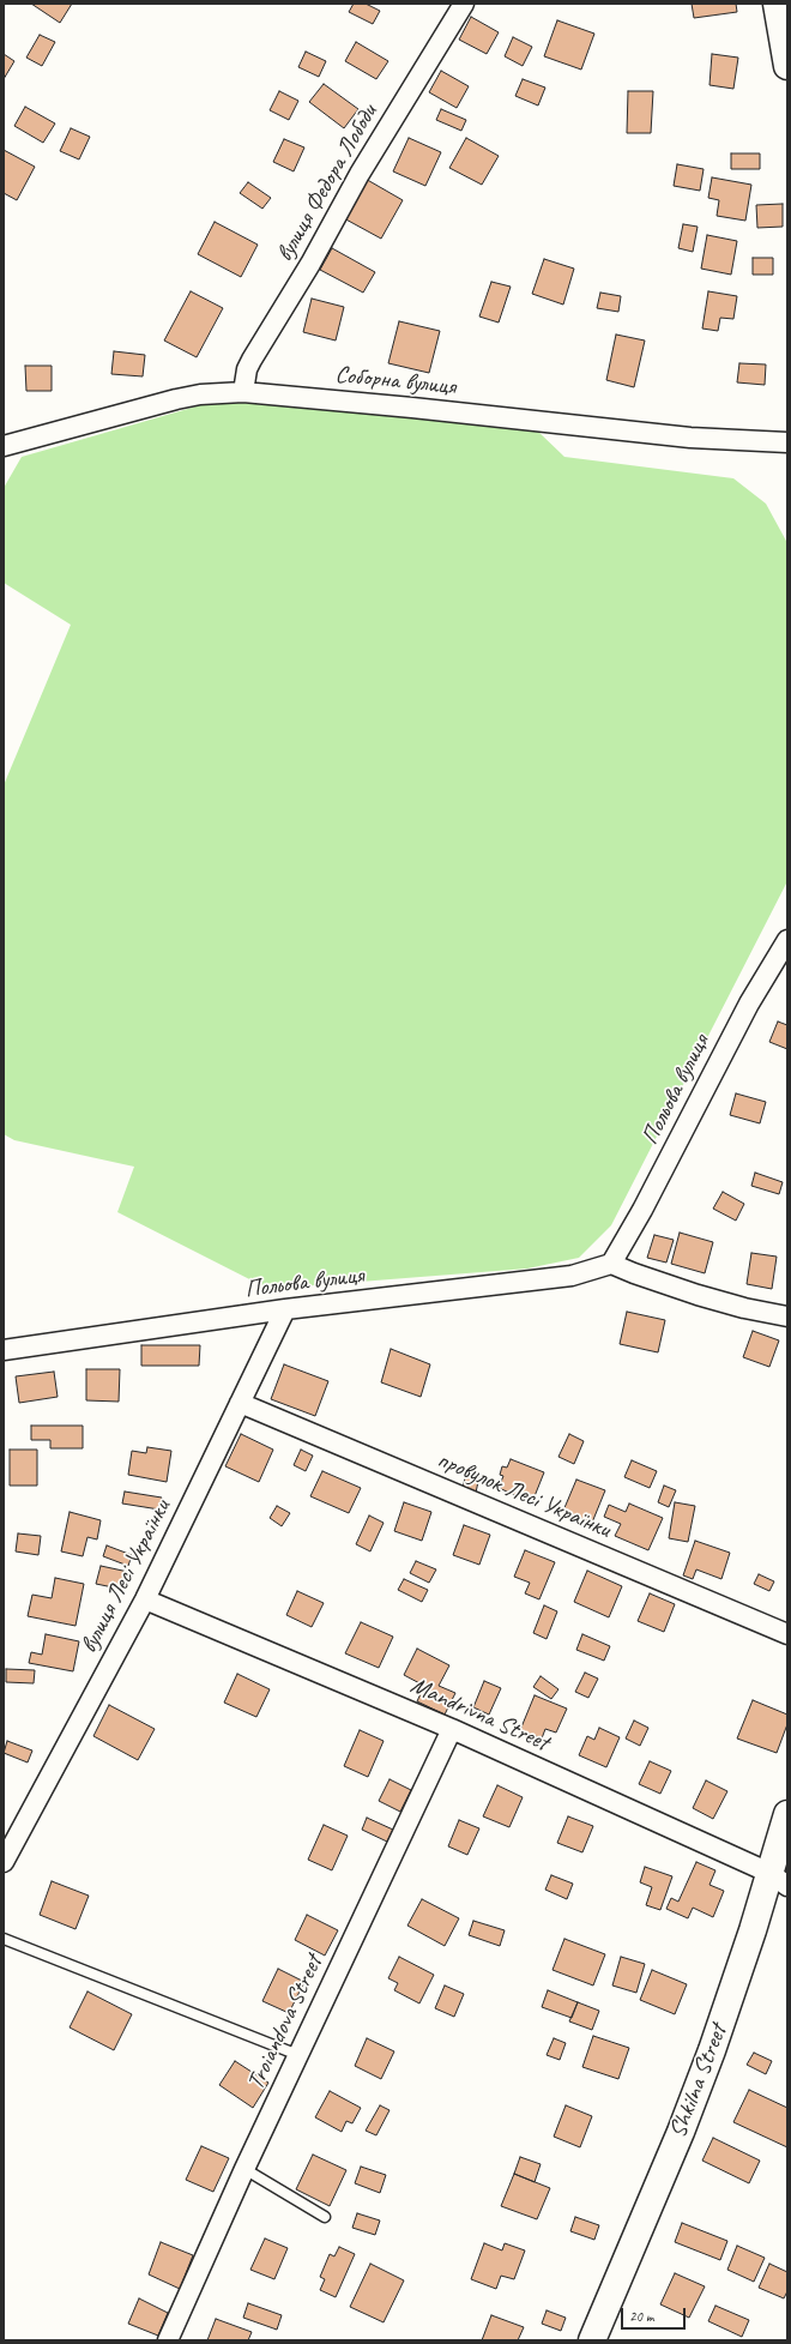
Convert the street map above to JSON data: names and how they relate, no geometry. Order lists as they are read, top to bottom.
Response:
{
  "streets": {
    "main road": ["Shkilna Street"],
    "street": [
      "вулиця Федора Лободи",
      "Соборна вулиця",
      "Польова вулиця",
      "провулок Лесі Українки",
      "вулиця Лесі Українки",
      "Mandrivna Street",
      "Troiandova Street"
    ]
  },
  "crossings": [
    ["вулиця Федора Лободи", "Соборна вулиця"],
    ["Польова вулиця", "вулиця Лесі Українки"],
    ["провулок Лесі Українки", "вулиця Лесі Українки"],
    ["вулиця Лесі Українки", "Mandrivna Street"],
    ["Mandrivna Street", "Troiandova Street"],
    ["Mandrivna Street", "Shkilna Street"]
  ],
  "scale_bar": "20 m"
}
